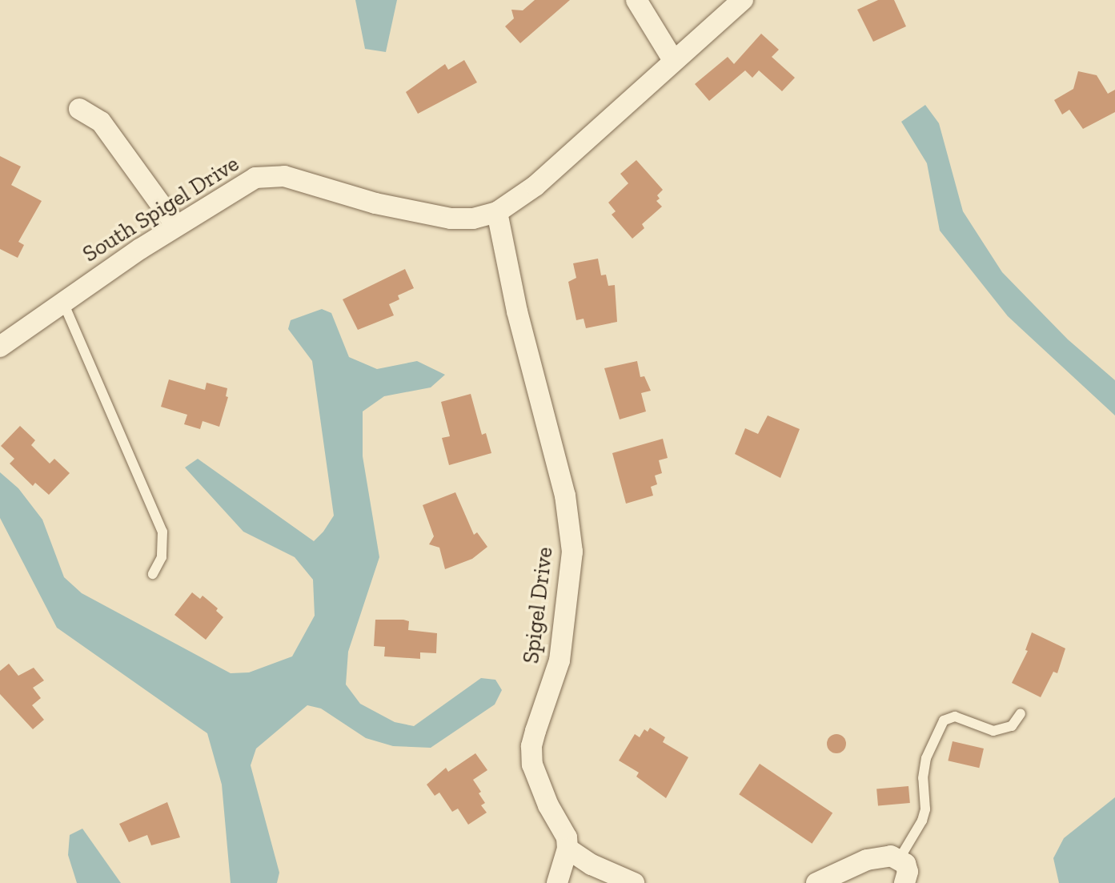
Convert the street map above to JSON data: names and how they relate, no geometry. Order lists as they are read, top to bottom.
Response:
{
  "streets": {
    "street": ["South Spigel Drive", "Spigel Drive"]
  },
  "crossings": [
    ["South Spigel Drive", "Spigel Drive"]
  ]
}
